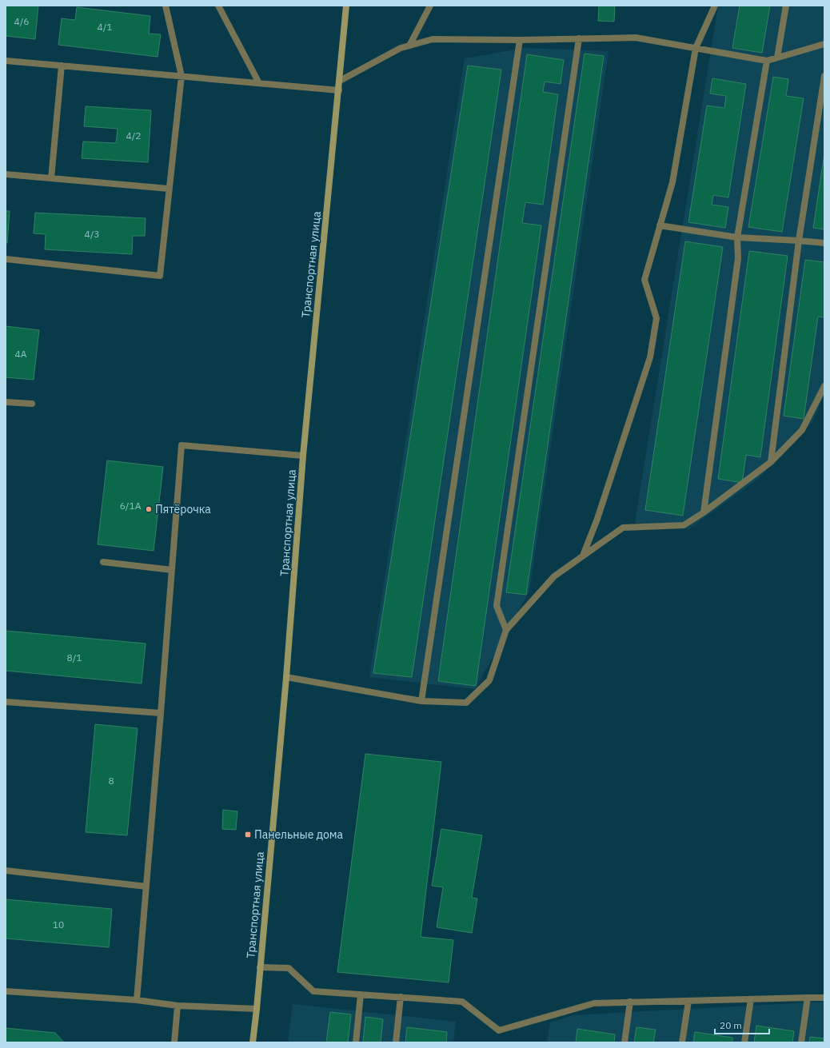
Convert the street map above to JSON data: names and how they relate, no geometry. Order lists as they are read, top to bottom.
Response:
{
  "streets": {
    "main road": ["Транспортная улица"]
  },
  "places": {
    "other": ["Пятёрочка"],
    "transit": ["Панельные дома"]
  },
  "house_numbers": [
    "4/6",
    "4/1",
    "4/2",
    "4/3",
    "4А",
    "6/1А",
    "8/1",
    "8",
    "10"
  ],
  "scale_bar": "20 m"
}
